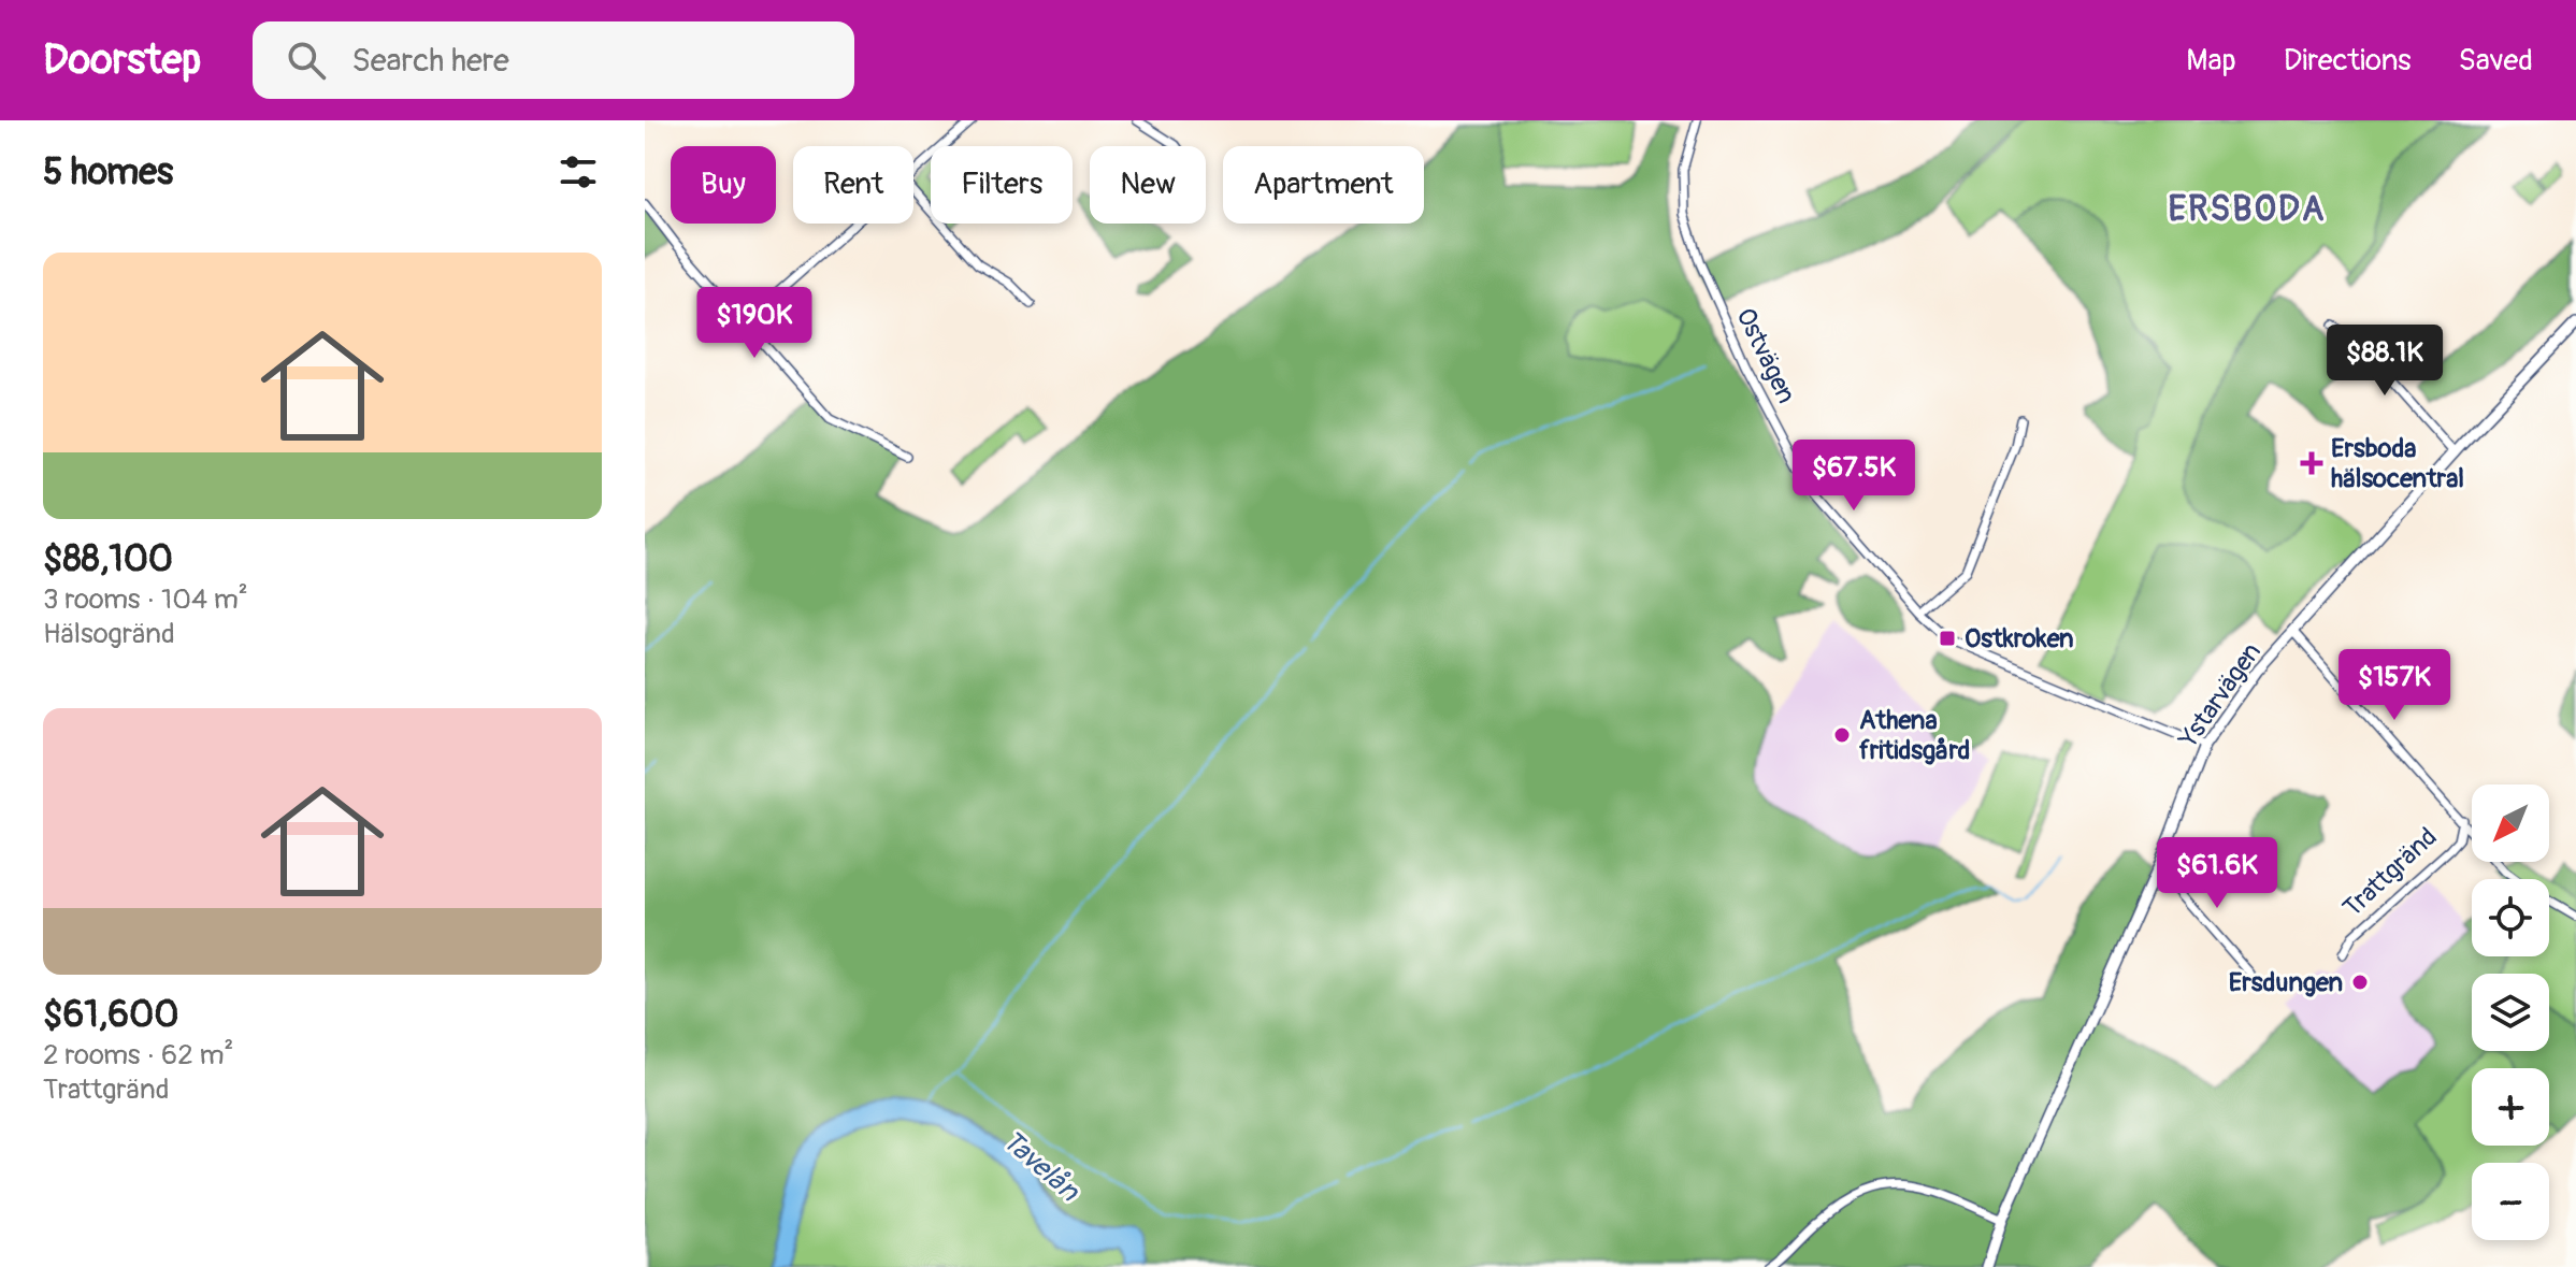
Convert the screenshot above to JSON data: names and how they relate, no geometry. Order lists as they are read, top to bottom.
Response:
{
  "streets": {
    "street": ["Ostvägen", "Ystarvägen", "Trattgränd"]
  },
  "crossings": [
    ["Ostvägen", "Ystarvägen"],
    ["Ystarvägen", "Trattgränd"]
  ],
  "districts": ["ERSBODA"],
  "water": ["Tavelån"],
  "places": {
    "health": ["Ersboda hälsocentral"],
    "transit": ["Ostkroken"],
    "other": ["Athena fritidsgård", "Ersdungen"]
  },
  "north": "bottom left",
  "page": {
    "header": "Doorstep",
    "search": "Search here",
    "nav": ["Map", "Directions", "Saved"],
    "heading": "5 homes",
    "chip": [
      "Buy",
      "Rent",
      "Filters",
      "New",
      "Apartment"
    ],
    "list": [
      {
        "name": "$88,100",
        "note": "3 rooms · 104 m² · Hälsogränd"
      },
      {
        "name": "$61,600",
        "note": "2 rooms · 62 m² · Trattgränd"
      }
    ],
    "price": [
      "$190K",
      "$88.1K",
      "$67.5K",
      "$157K",
      "$61.6K"
    ],
    "map_buttons": ["+", "−"]
  }
}
